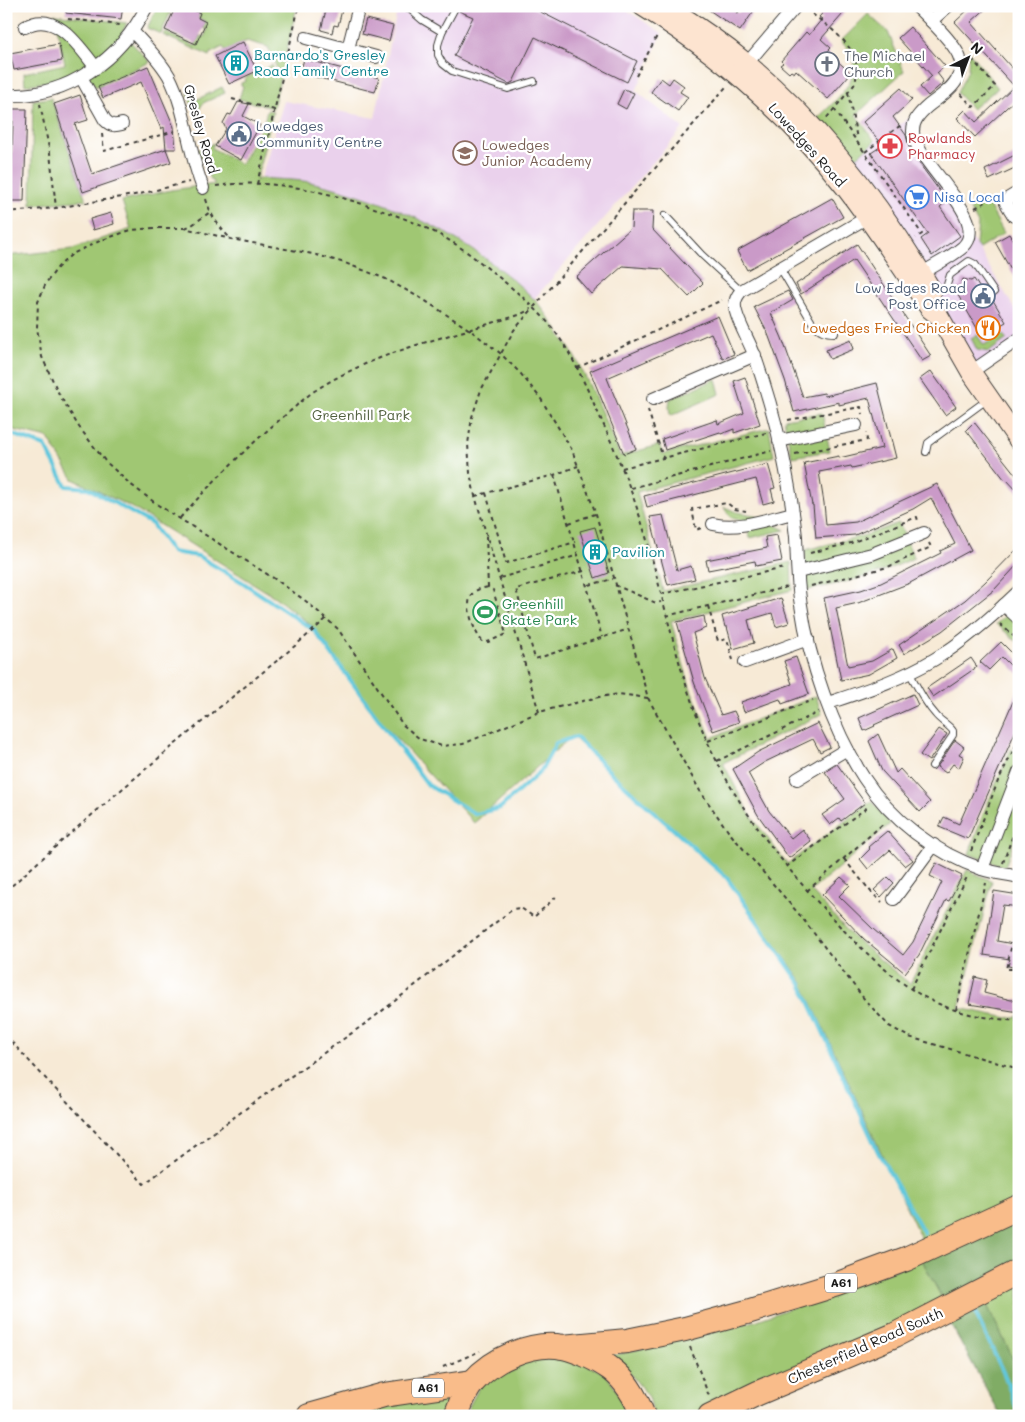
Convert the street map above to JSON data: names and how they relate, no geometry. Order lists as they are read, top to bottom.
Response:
{
  "streets": {
    "highway": ["A61", "Chesterfield Road South"],
    "street": ["Gresley Road", "Lowedges Road"]
  },
  "parks": ["Greenhill Park"],
  "places": {
    "building": ["Barnardo's Gresley Road Family Centre", "Pavilion"],
    "church": ["The Michael Church"],
    "public building": ["Lowedges Community Centre", "Low Edges Road Post Office"],
    "pharmacy": ["Rowlands Pharmacy"],
    "school or university": ["Lowedges Junior Academy"],
    "supermarket": ["Nisa Local"],
    "restaurant": ["Lowedges Fried Chicken"],
    "sports": ["Greenhill Skate Park"]
  },
  "north": "top right"
}
